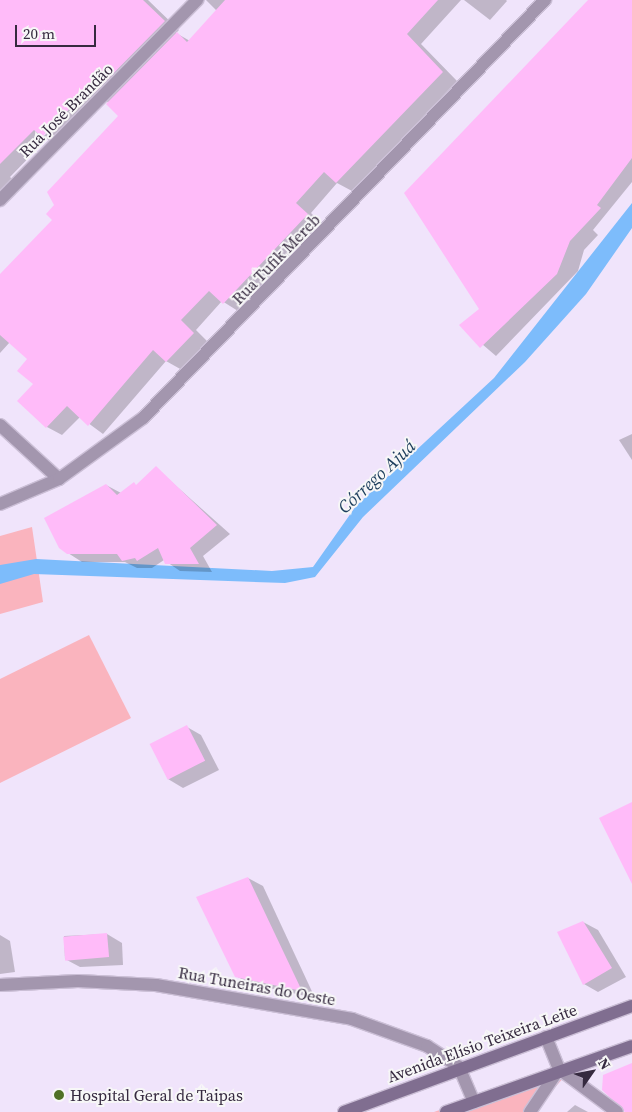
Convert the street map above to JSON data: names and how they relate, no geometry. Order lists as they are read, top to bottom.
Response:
{
  "streets": {
    "main road": ["Avenida Elísio Teixeira Leite"],
    "street": ["Rua José Brandão", "Rua Tufik Mereb", "Rua Tuneiras do Oeste"]
  },
  "crossings": [
    ["Rua Tuneiras do Oeste", "Avenida Elísio Teixeira Leite"]
  ],
  "water": ["Córrego Ajuá"],
  "places": ["Hospital Geral de Taipas"],
  "scale_bar": "20 m",
  "north": "top right"
}
